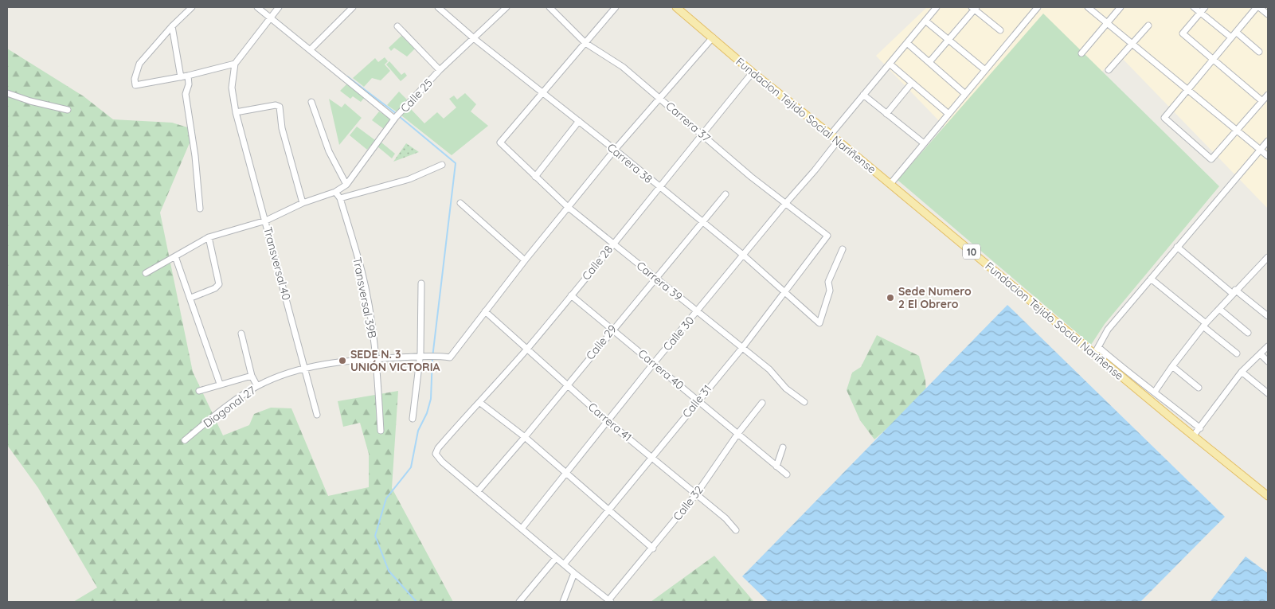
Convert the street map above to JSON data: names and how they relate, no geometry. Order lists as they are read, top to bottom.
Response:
{
  "streets": {
    "main road": ["Fundacion Tejido Social Nariñense", "10"],
    "street": [
      "Calle 25",
      "Carrera 37",
      "Carrera 38",
      "Calle 28",
      "Transversal 40",
      "Carrera 39",
      "Transversal 39B",
      "Calle 30",
      "Calle 29",
      "Carrera 40",
      "Calle 31",
      "Diagonal 27",
      "Carrera 41",
      "Calle 32"
    ]
  },
  "crossings": [
    ["Calle 25", "Carrera 38"],
    ["Calle 25", "Transversal 40"],
    ["Calle 25", "Transversal 39B"],
    ["Fundacion Tejido Social Nariñense", "Calle 28"],
    ["Fundacion Tejido Social Nariñense", "Calle 30"],
    ["Carrera 37", "Calle 28"],
    ["Carrera 37", "Calle 30"],
    ["Carrera 37", "Calle 31"],
    ["Carrera 38", "Calle 28"],
    ["Carrera 38", "Carrera 39"],
    ["Carrera 38", "Calle 30"],
    ["Carrera 38", "Calle 29"],
    ["Carrera 38", "Calle 31"],
    ["Calle 28", "Carrera 39"],
    ["Calle 28", "Calle 29"],
    ["Calle 28", "Carrera 40"],
    ["Calle 28", "Carrera 41"],
    ["Transversal 40", "Diagonal 27"],
    ["Carrera 39", "Calle 30"],
    ["Carrera 39", "Calle 29"],
    ["Carrera 39", "Calle 31"],
    ["Transversal 39B", "Diagonal 27"],
    ["Calle 30", "Carrera 40"],
    ["Calle 30", "Carrera 41"],
    ["Calle 29", "Carrera 40"],
    ["Calle 29", "Carrera 41"],
    ["Carrera 40", "Calle 31"],
    ["Carrera 40", "Calle 32"],
    ["Calle 31", "Carrera 41"],
    ["Diagonal 27", "Carrera 41"],
    ["Carrera 41", "Calle 32"]
  ],
  "places": ["Sede Numero 2 El Obrero", "SEDE N. 3 UNIÓN VICTORIA"]
}
